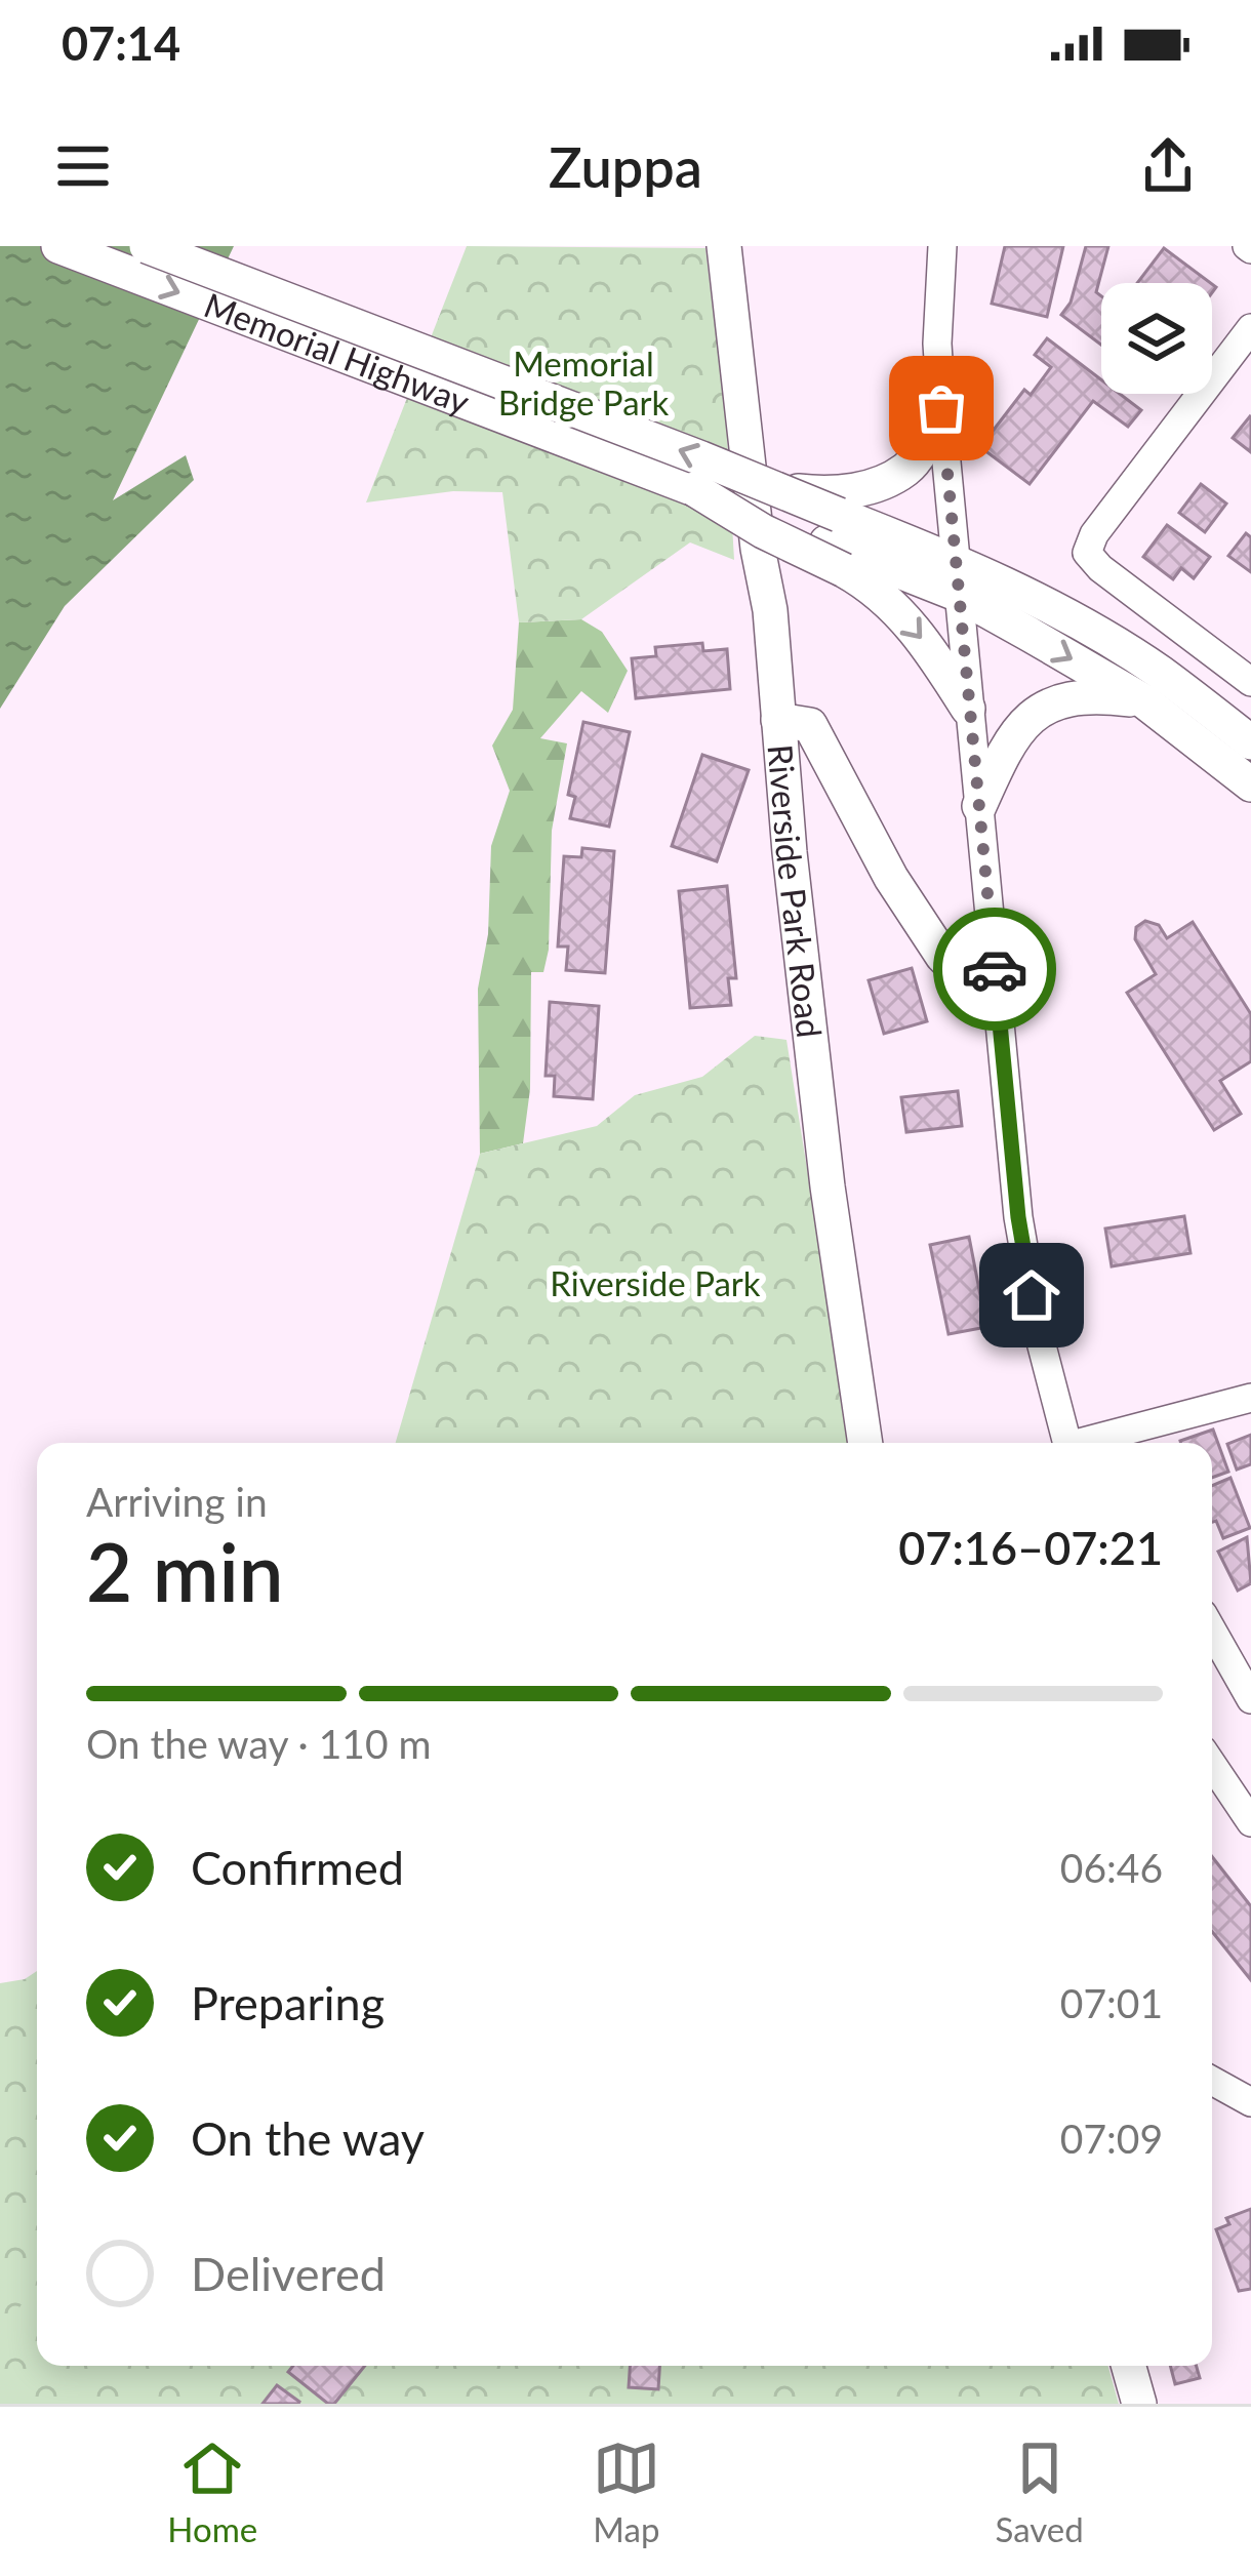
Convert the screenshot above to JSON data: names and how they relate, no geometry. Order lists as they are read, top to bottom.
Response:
{
  "streets": {
    "main road": ["Memorial Highway", "Riverside Park Road"]
  },
  "parks": ["Memorial Bridge Park", "Riverside Park"],
  "page": {
    "status": "07:14",
    "header": "Zuppa",
    "heading": ["2 min", "Arriving in", "07:16–07:21"],
    "bar": "On the way · 110 m",
    "list": [
      ["Confirmed", "06:46"],
      ["Preparing", "07:01"],
      ["On the way", "07:09"],
      "Delivered"
    ],
    "tabs": ["Home", "Map", "Saved"]
  }
}
